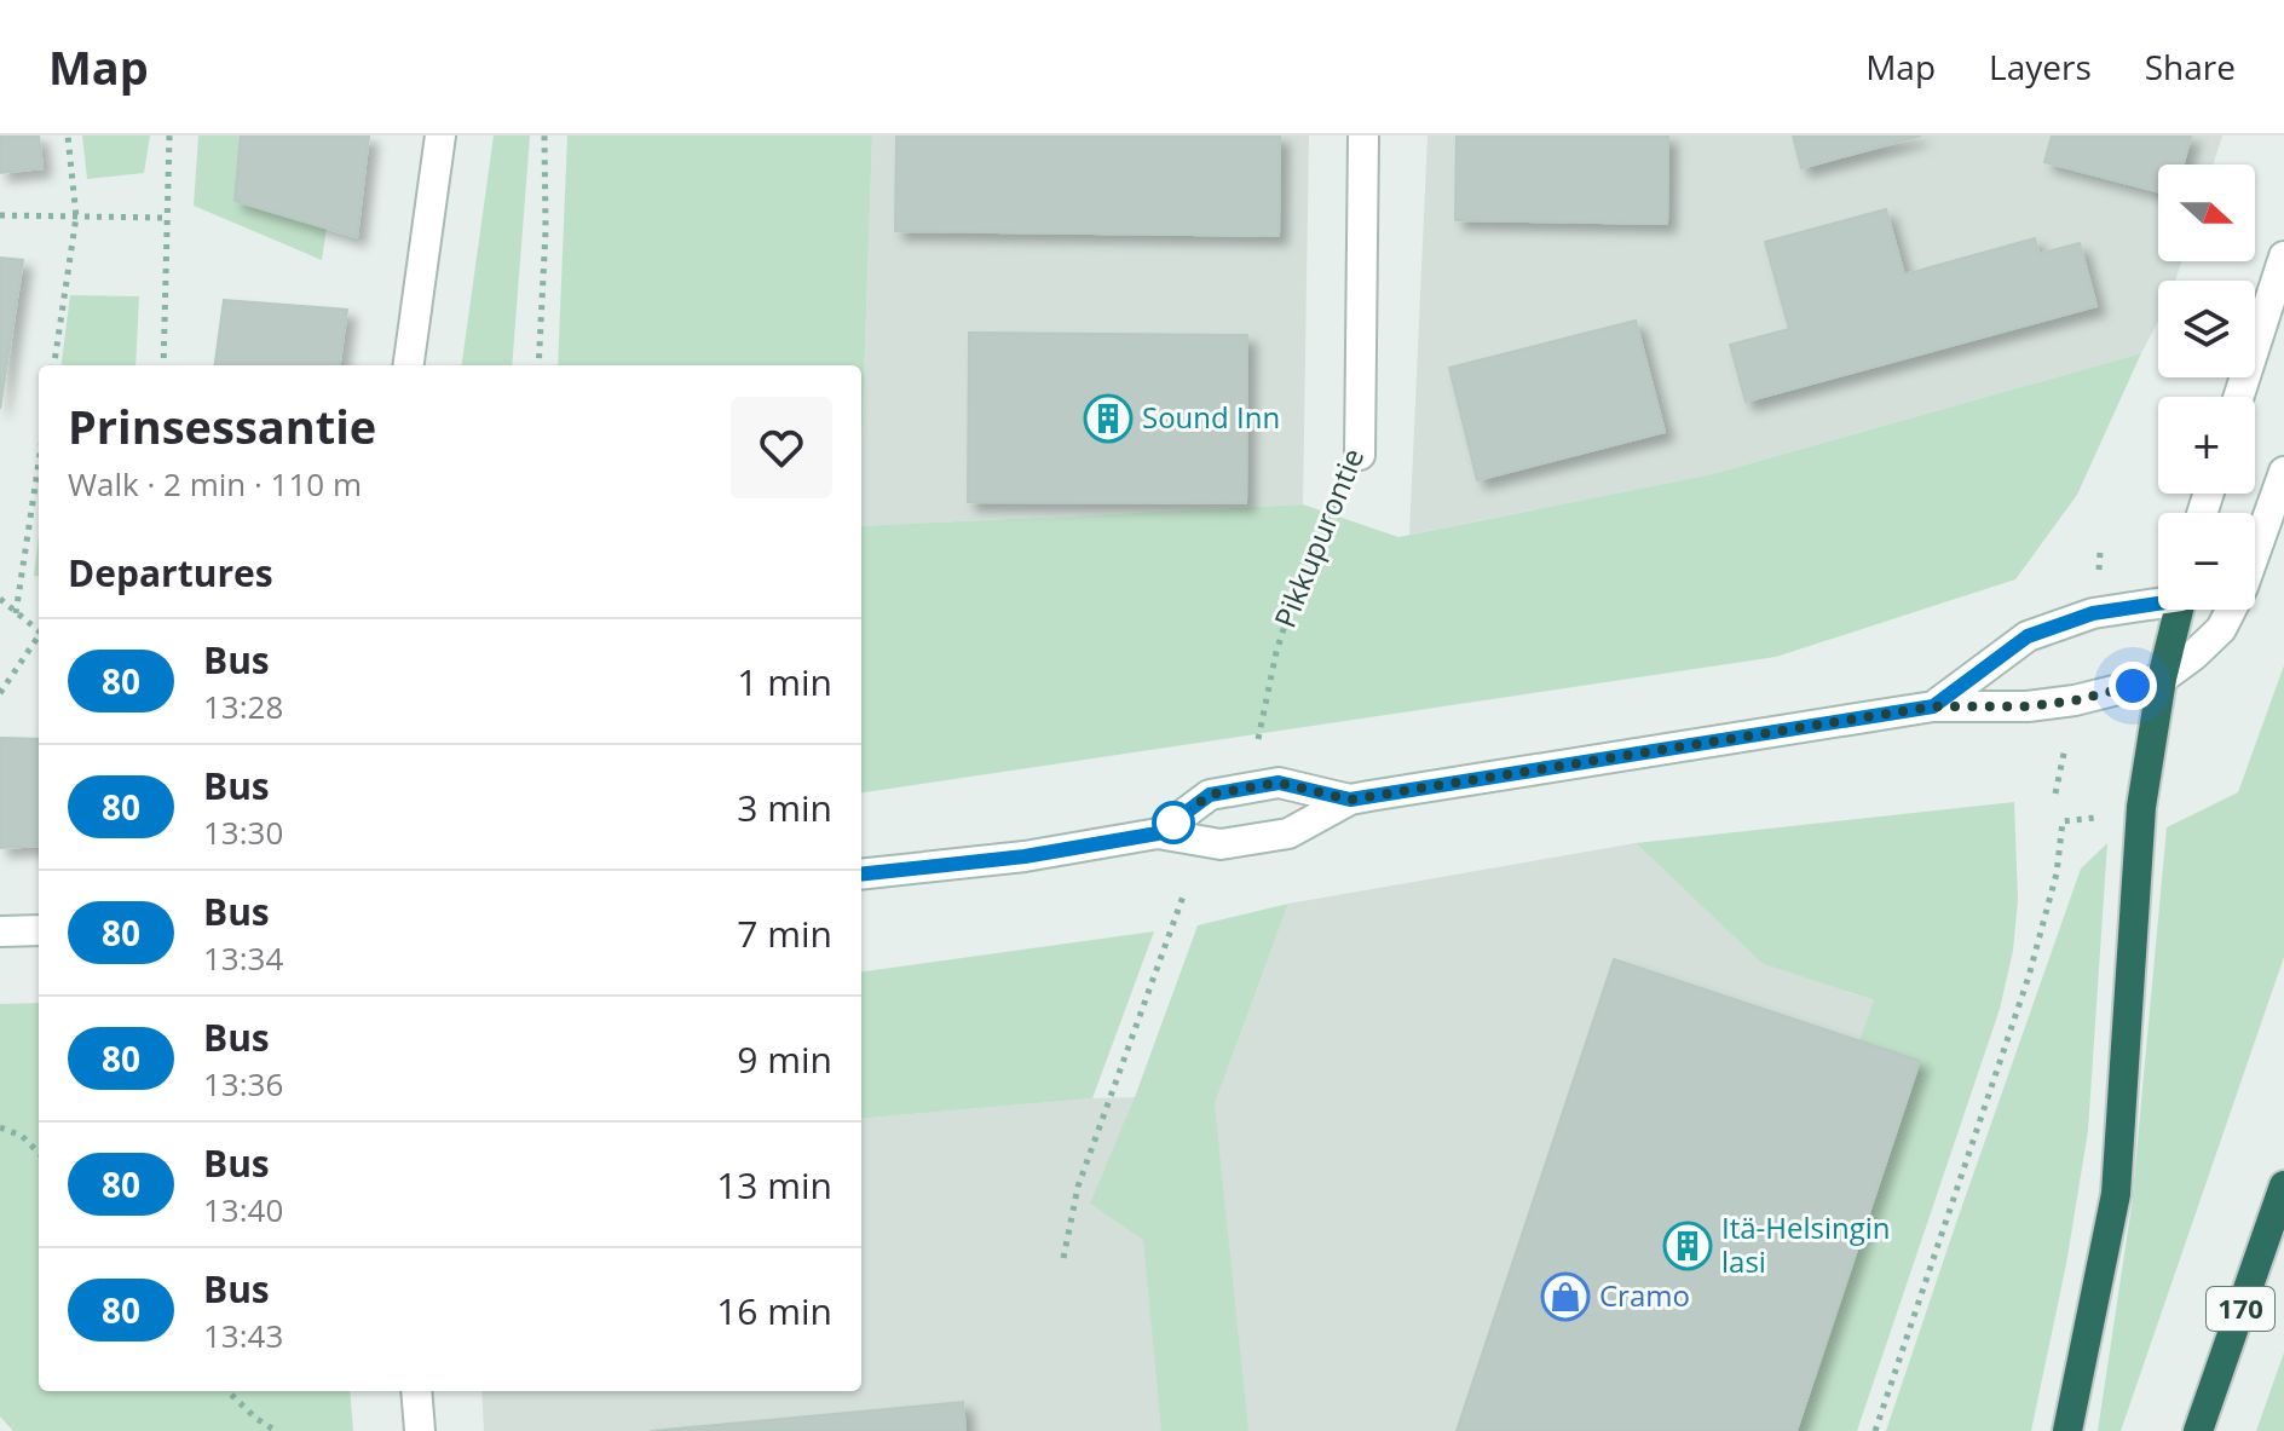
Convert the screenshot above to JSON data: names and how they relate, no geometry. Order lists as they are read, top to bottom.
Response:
{
  "streets": {
    "highway": ["170"],
    "main road": ["Pikkupurontie"]
  },
  "places": {
    "building": ["Sound Inn", "Itä-Helsingin lasi"],
    "shop": ["Cramo"]
  },
  "lines": ["bus line 80"],
  "north": "right",
  "page": {
    "header": "Map",
    "nav": ["Map", "Layers", "Share"],
    "map_buttons": ["+", "−"],
    "heading": [
      ["Prinsessantie", "Walk · 2 min · 110 m"],
      "Departures"
    ],
    "list": [
      {
        "mark": "80",
        "name": "Bus",
        "note": "13:28",
        "value": "1 min"
      },
      {
        "mark": "80",
        "name": "Bus",
        "note": "13:30",
        "value": "3 min"
      },
      {
        "mark": "80",
        "name": "Bus",
        "note": "13:34",
        "value": "7 min"
      },
      {
        "mark": "80",
        "name": "Bus",
        "note": "13:36",
        "value": "9 min"
      },
      {
        "mark": "80",
        "name": "Bus",
        "note": "13:40",
        "value": "13 min"
      },
      {
        "mark": "80",
        "name": "Bus",
        "note": "13:43",
        "value": "16 min"
      }
    ]
  }
}
